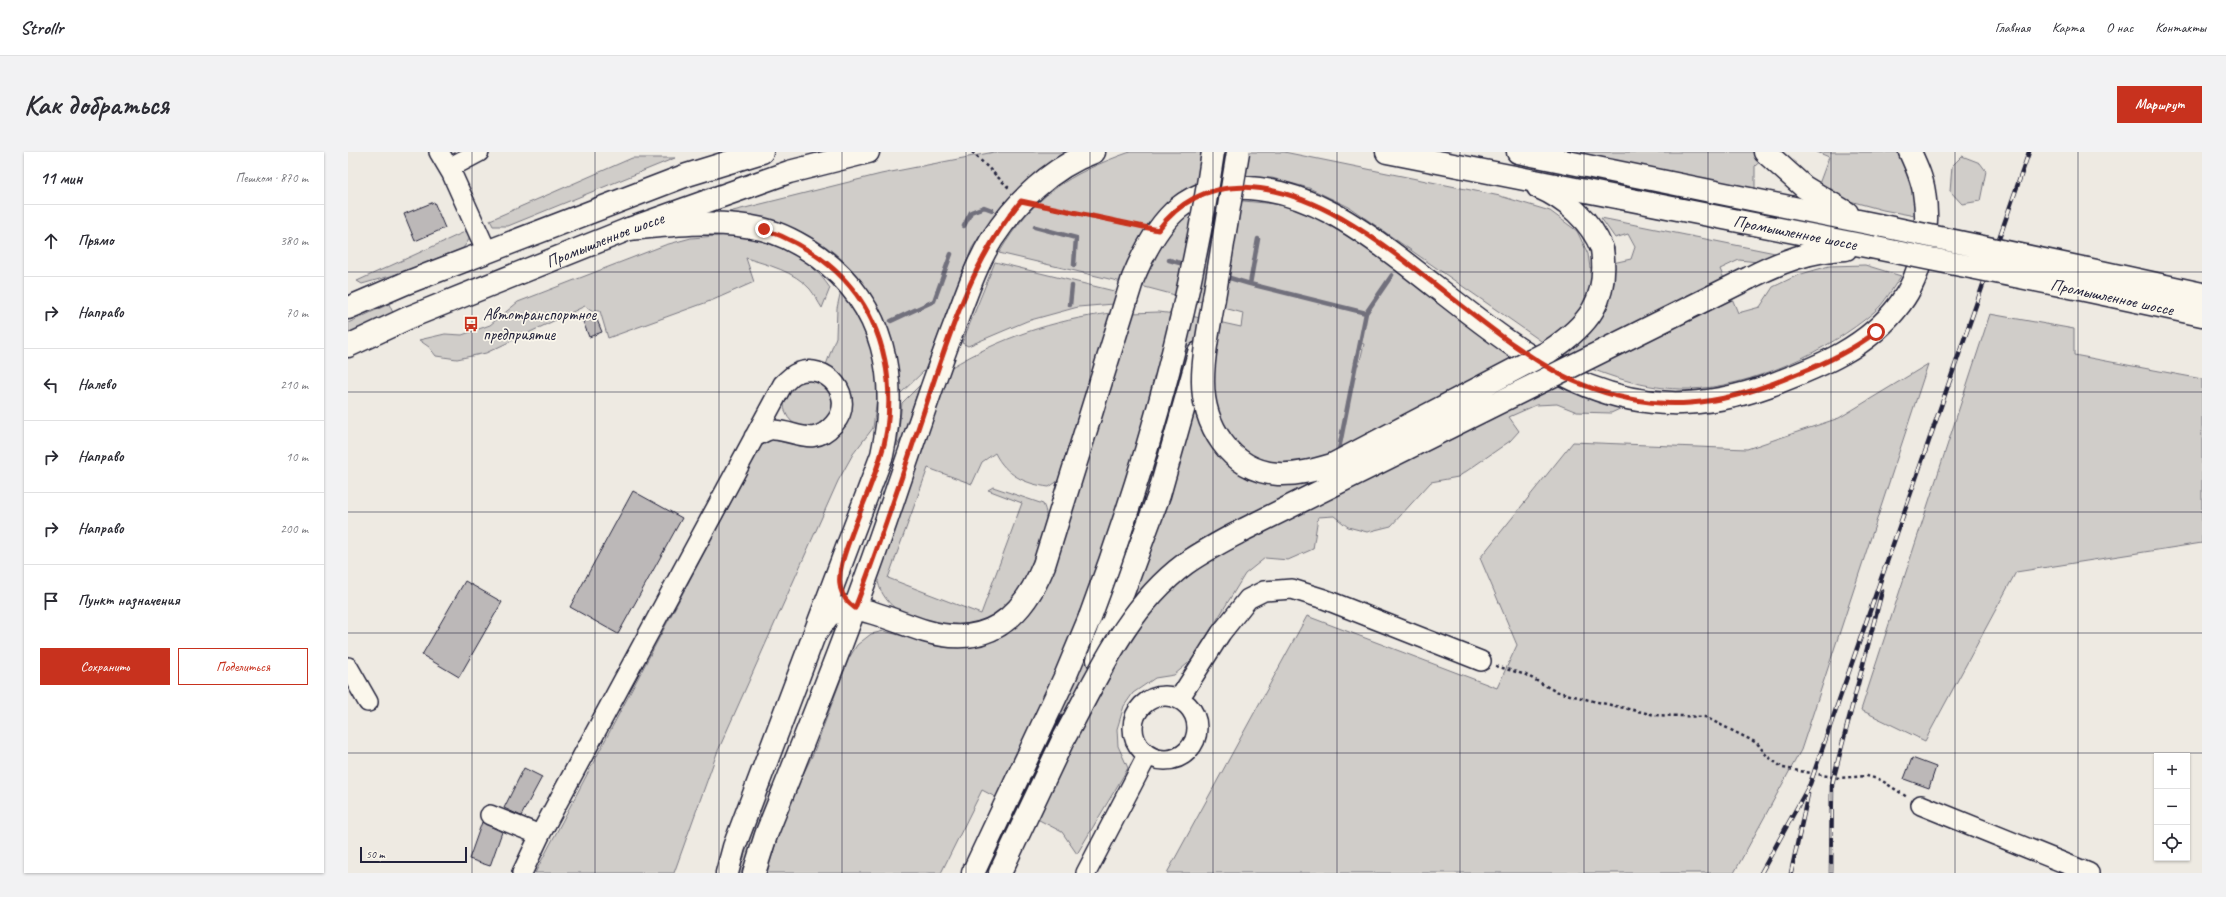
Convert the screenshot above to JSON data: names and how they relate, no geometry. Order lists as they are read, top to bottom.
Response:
{
  "streets": {
    "main road": ["Промышленное шоссе"]
  },
  "places": {
    "bus stop": ["Автотранспортное предприятие"]
  },
  "scale_bar": "50 m",
  "page": {
    "header": "Strollr",
    "nav": [
      "Главная",
      "Карта",
      "О нас",
      "Контакты"
    ],
    "buttons": [
      "Маршрут",
      ["Сохранить", "Поделиться"]
    ],
    "title": "Как добраться",
    "heading": ["11 мин", "Пешком · 870 m"],
    "list": [
      ["Прямо", "380 m"],
      ["Направо", "70 m"],
      ["Налево", "210 m"],
      ["Направо", "10 m"],
      ["Направо", "200 m"],
      "Пункт назначения"
    ],
    "map_buttons": ["+", "−"],
    "scale": "50 m"
  }
}
